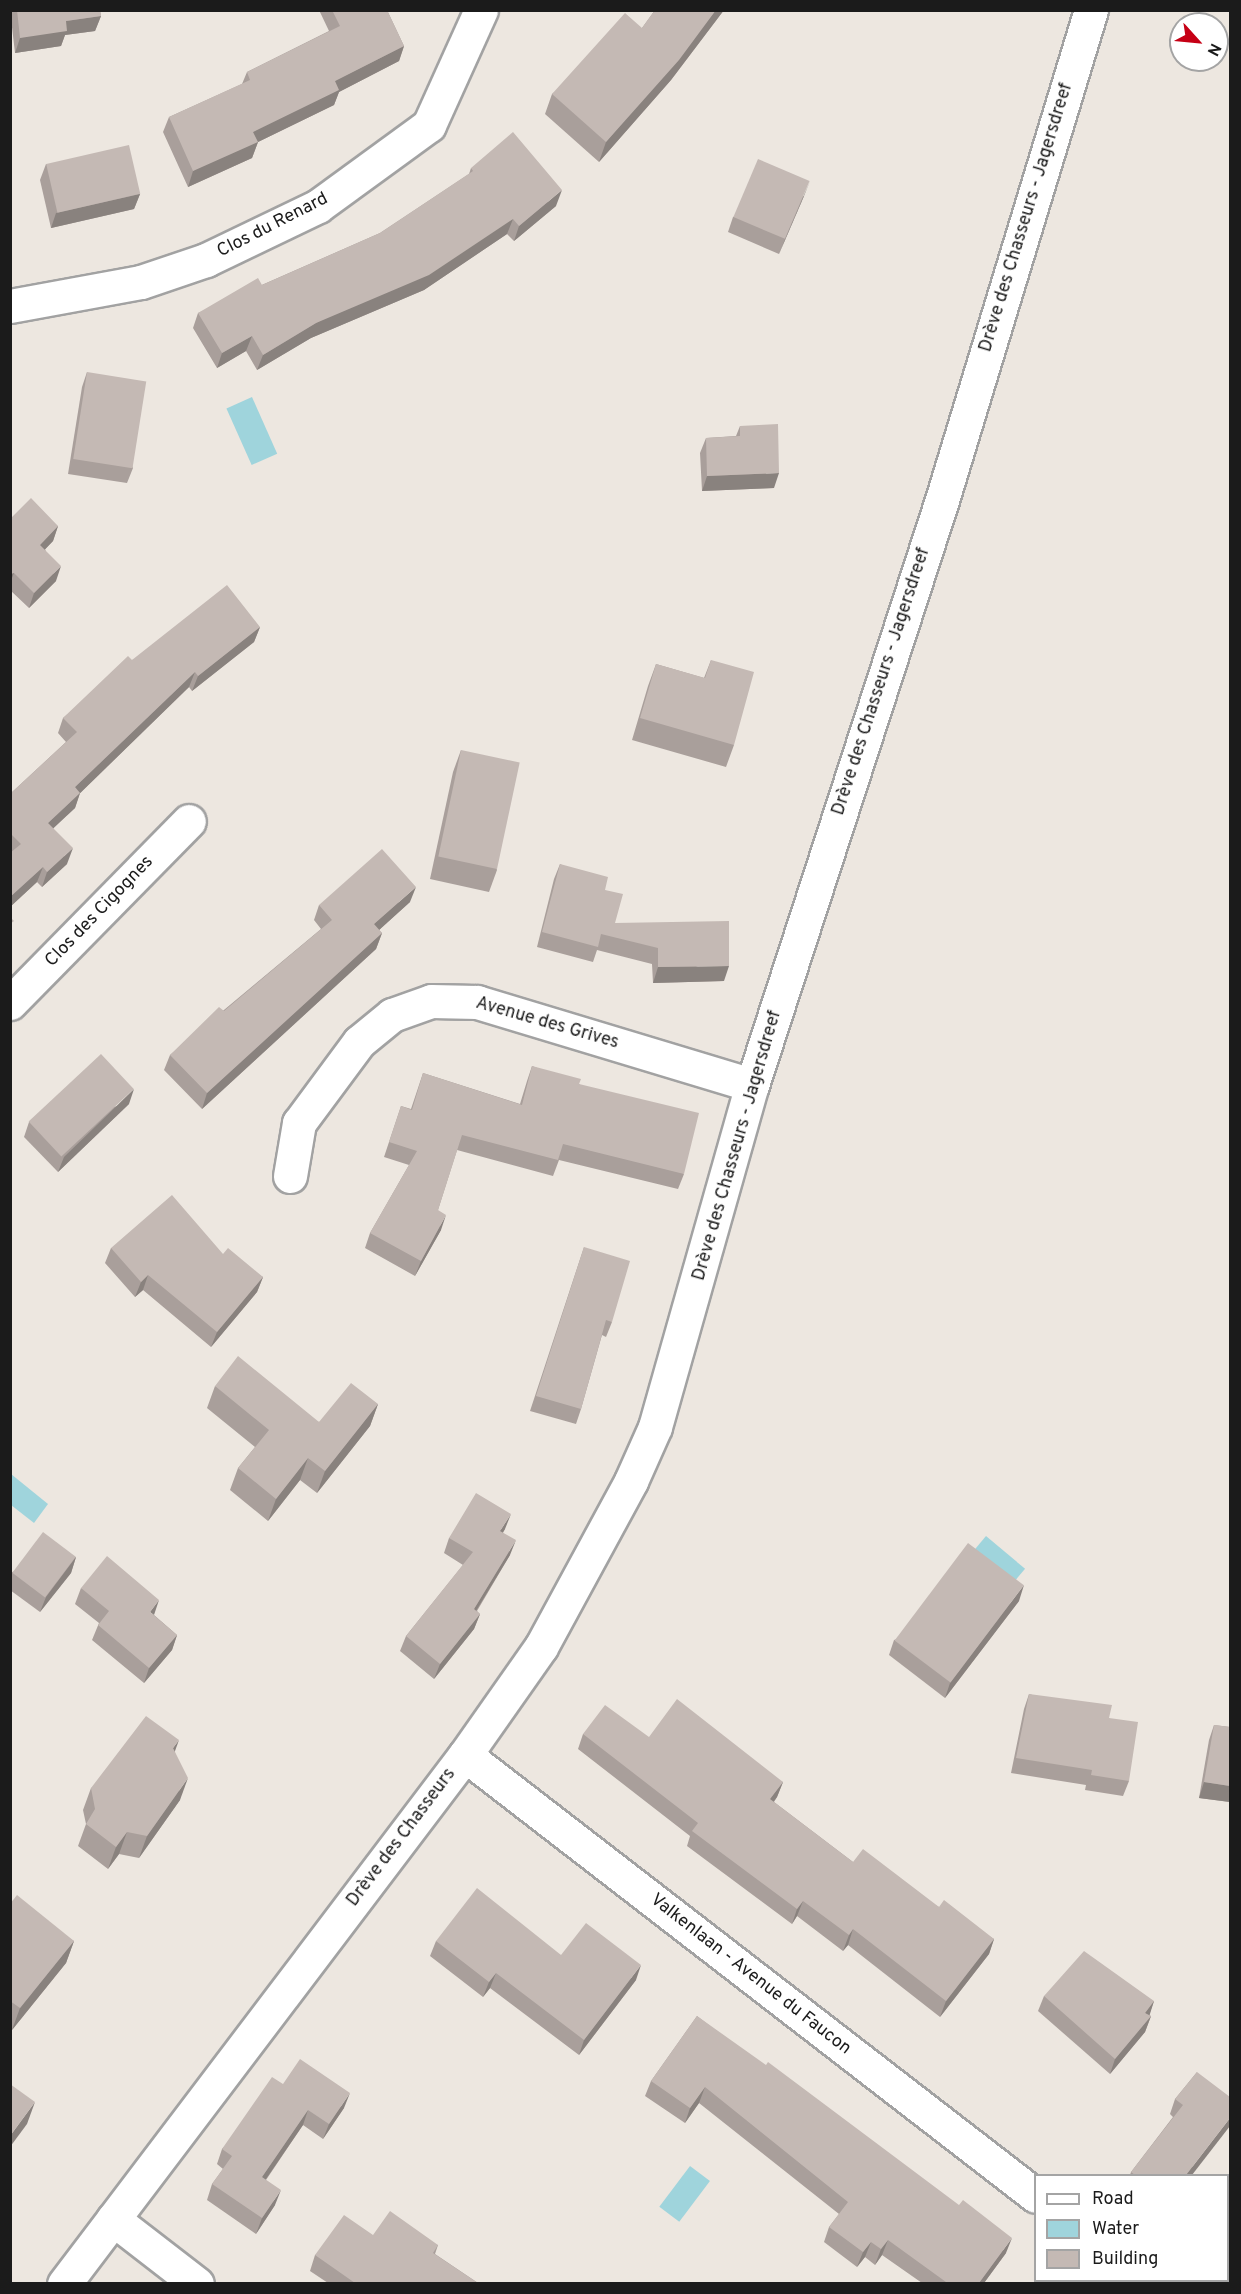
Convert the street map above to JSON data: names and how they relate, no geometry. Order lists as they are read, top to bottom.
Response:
{
  "streets": {
    "street": [
      "Drève des Chasseurs - Jagersdreef",
      "Clos du Renard",
      "Clos des Cigognes",
      "Avenue des Grives",
      "Drève des Chasseurs",
      "Valkenlaan - Avenue du Faucon"
    ]
  },
  "crossings": [
    ["Drève des Chasseurs - Jagersdreef", "Avenue des Grives"],
    ["Drève des Chasseurs - Jagersdreef", "Drève des Chasseurs"],
    ["Drève des Chasseurs", "Valkenlaan - Avenue du Faucon"]
  ],
  "legend": ["Road", "Water", "Building"],
  "north": "bottom right"
}
